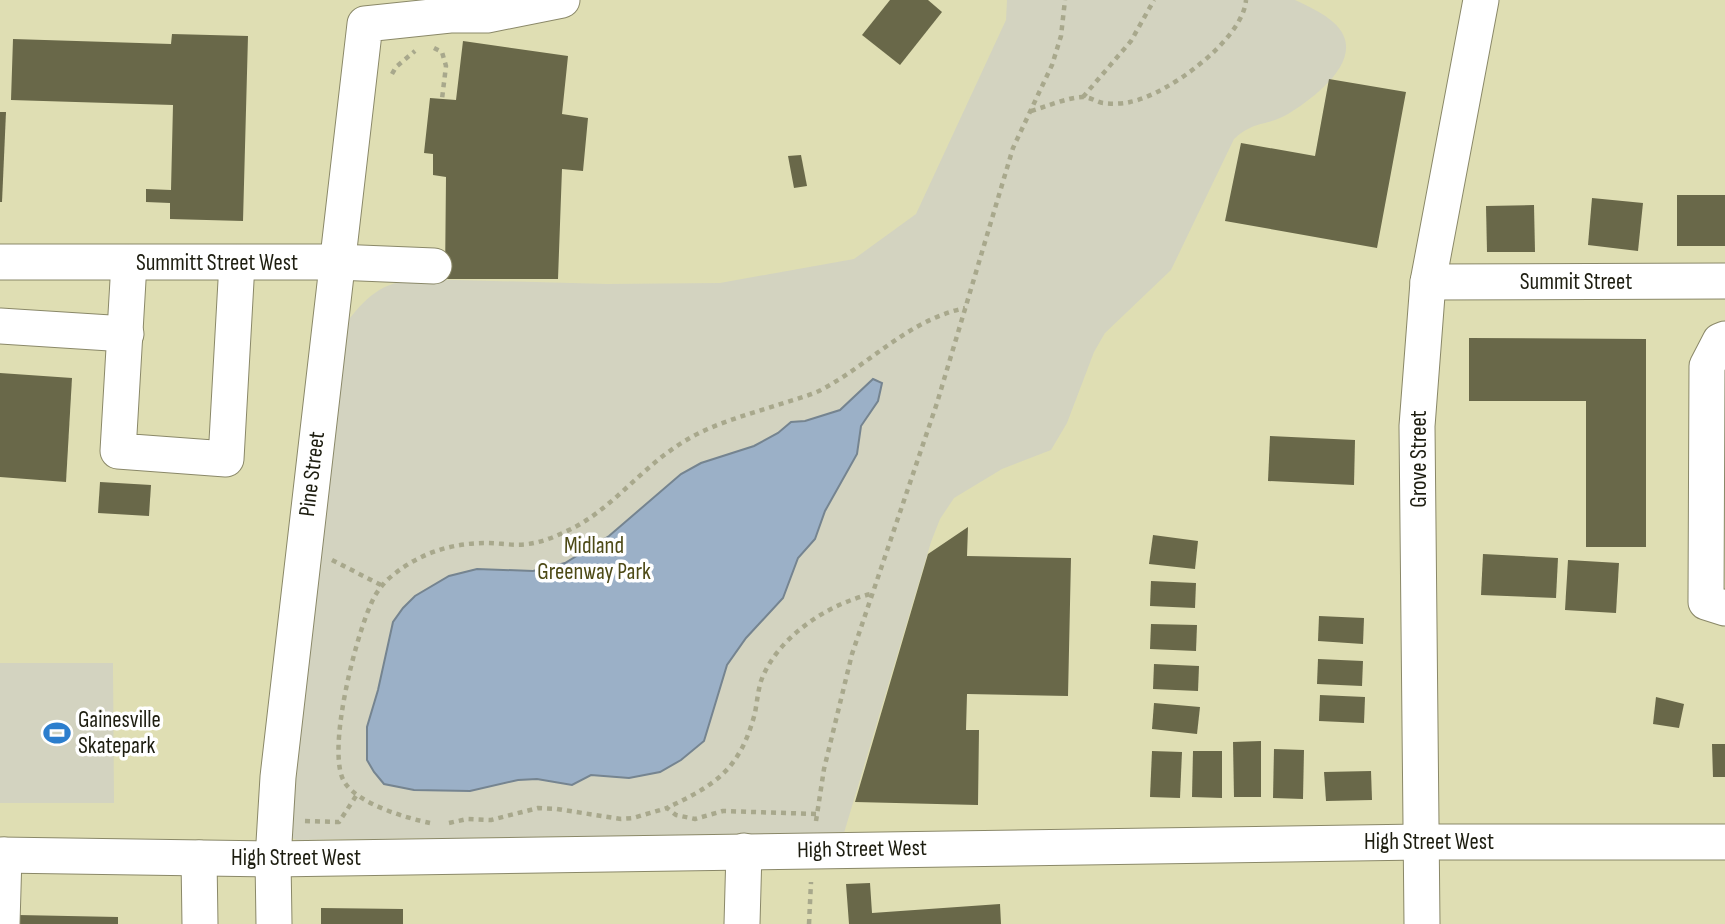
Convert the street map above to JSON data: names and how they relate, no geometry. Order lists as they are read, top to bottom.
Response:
{
  "streets": {
    "street": [
      "Summitt Street West",
      "Summit Street",
      "Grove Street",
      "Pine Street",
      "High Street West"
    ]
  },
  "crossings": [
    ["Summitt Street West", "Pine Street"],
    ["Summit Street", "Grove Street"],
    ["Grove Street", "High Street West"],
    ["Pine Street", "High Street West"]
  ],
  "parks": ["Midland Greenway Park"],
  "places": {
    "sports": ["Gainesville Skatepark"]
  }
}
